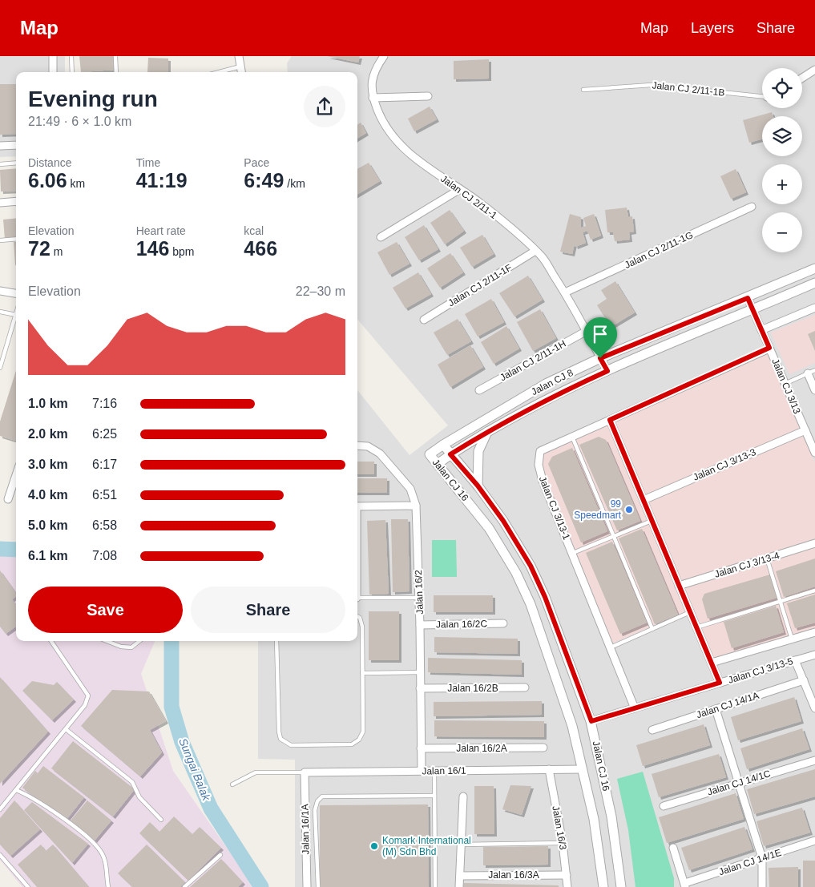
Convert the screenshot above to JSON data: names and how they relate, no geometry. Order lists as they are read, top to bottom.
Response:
{
  "streets": {
    "street": [
      "Jalan CJ 2/11-1",
      "Jalan CJ 2/11-1G",
      "Jalan CJ 2/11-1F",
      "Jalan CJ 2/11-1H",
      "Jalan CJ 8",
      "Jalan CJ 3/13",
      "Jalan CJ 3/13-3",
      "Jalan CJ 16",
      "Jalan CJ 3/13-1",
      "Jalan CJ 3/13-4",
      "Jalan 16/2",
      "Jalan 16/2C",
      "Jalan CJ 3/13-5",
      "Jalan 16/2B",
      "Jalan CJ 14/1A",
      "Jalan 16/2A",
      "Jalan 16/1",
      "Jalan CJ 14/1C",
      "Jalan 16/3",
      "Jalan 16/1A",
      "Jalan CJ 14/1E",
      "Jalan 16/3A"
    ],
    "lane": ["Jalan CJ 2/11-1B"]
  },
  "crossings": [
    ["Jalan CJ 2/11-1", "Jalan CJ 2/11-1G"],
    ["Jalan CJ 2/11-1", "Jalan CJ 2/11-1F"],
    ["Jalan CJ 2/11-1", "Jalan CJ 2/11-1H"],
    ["Jalan CJ 2/11-1", "Jalan CJ 8"],
    ["Jalan CJ 8", "Jalan CJ 3/13"],
    ["Jalan CJ 8", "Jalan CJ 16"],
    ["Jalan CJ 3/13", "Jalan CJ 3/13-3"],
    ["Jalan CJ 3/13", "Jalan CJ 3/13-1"],
    ["Jalan CJ 16", "Jalan CJ 3/13-5"],
    ["Jalan CJ 16", "Jalan 16/1"],
    ["Jalan CJ 3/13-1", "Jalan CJ 3/13-5"],
    ["Jalan 16/2", "Jalan 16/2C"],
    ["Jalan 16/2", "Jalan 16/2B"],
    ["Jalan 16/2", "Jalan 16/2A"],
    ["Jalan 16/2", "Jalan 16/1"],
    ["Jalan 16/1", "Jalan 16/3"],
    ["Jalan 16/1", "Jalan 16/1A"],
    ["Jalan 16/3", "Jalan 16/3A"]
  ],
  "water": ["Sungai Balak"],
  "places": ["99 Speedmart", "Komark International (M) Sdn Bhd"],
  "page": {
    "header": "Map",
    "nav": ["Map", "Layers", "Share"],
    "map_buttons": ["+", "−"],
    "heading": ["Evening run", "21:49 · 6 × 1.0 km"],
    "stats": [
      ["Distance", "6.06 km"],
      ["Time", "41:19"],
      ["Pace", "6:49 /km"],
      ["Elevation", "72 m"],
      ["Heart rate", "146 bpm"],
      ["kcal", "466"]
    ],
    "chart": ["Elevation", "22–30 m"],
    "list": [
      {
        "name": "1.0 km",
        "note": "7:16"
      },
      {
        "name": "2.0 km",
        "note": "6:25"
      },
      {
        "name": "3.0 km",
        "note": "6:17"
      },
      {
        "name": "4.0 km",
        "note": "6:51"
      },
      {
        "name": "5.0 km",
        "note": "6:58"
      },
      {
        "name": "6.1 km",
        "note": "7:08"
      }
    ],
    "buttons": ["Save", "Share"]
  }
}
